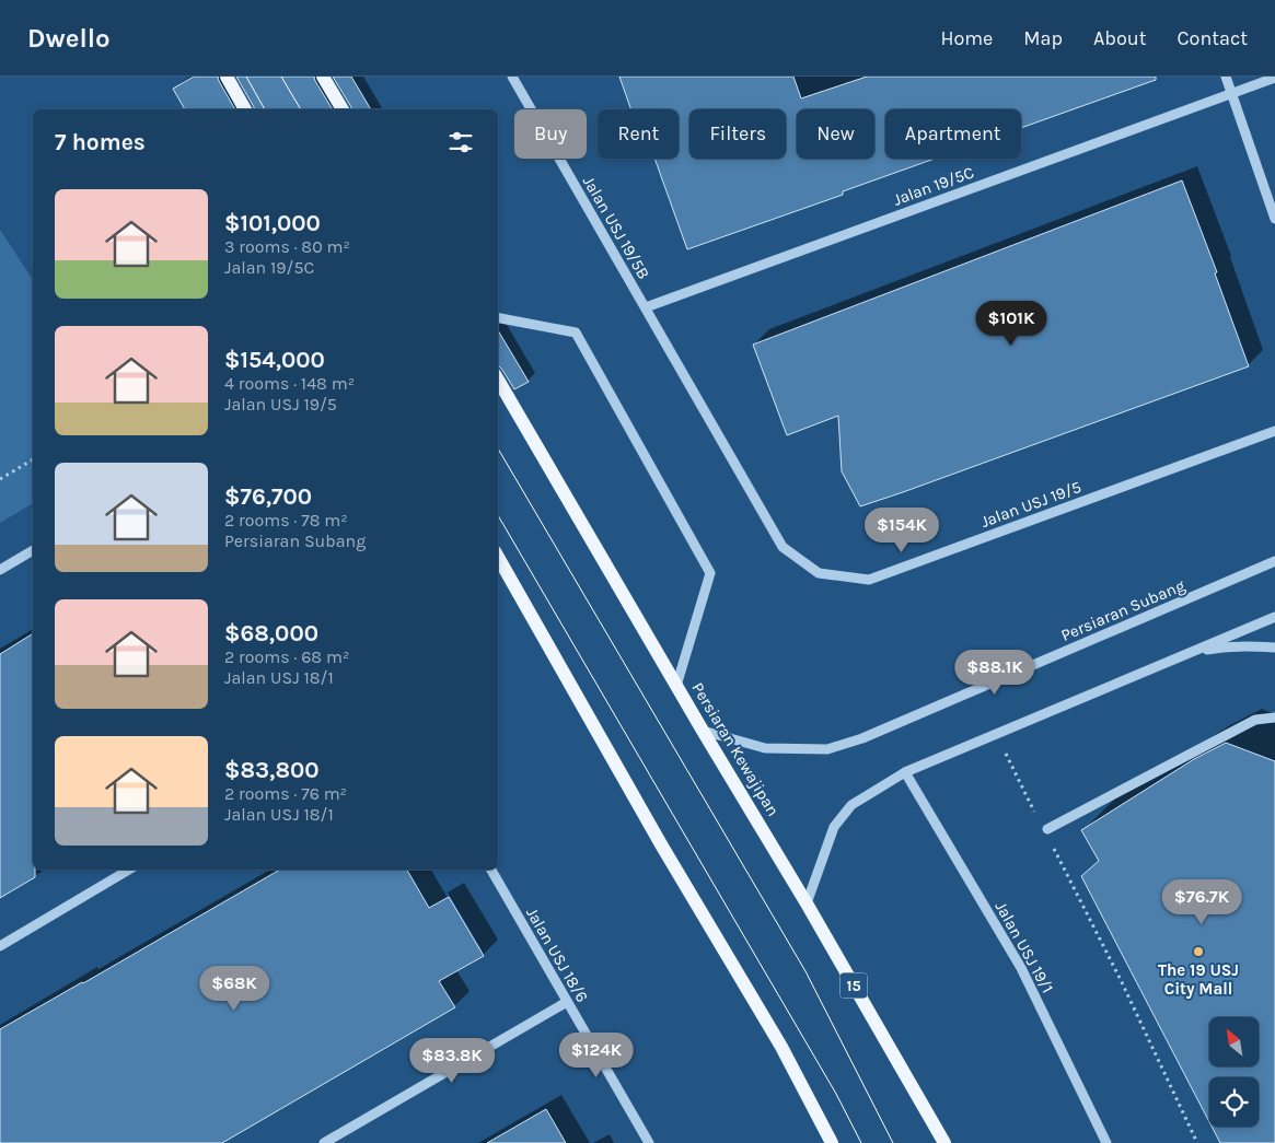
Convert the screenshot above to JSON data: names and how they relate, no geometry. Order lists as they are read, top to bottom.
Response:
{
  "streets": {
    "main road": ["Persiaran Kewajipan", "15"],
    "street": [
      "Jalan 19/5C",
      "Jalan USJ 19/5B",
      "Jalan USJ 19/5",
      "Persiaran Subang",
      "Jalan USJ 19/1",
      "Jalan USJ 18/6"
    ]
  },
  "crossings": [
    ["Jalan 19/5C", "Jalan USJ 19/5B"],
    ["Jalan 19/5C", "Jalan USJ 19/5"],
    ["Jalan USJ 19/5B", "Jalan USJ 19/5"],
    ["Persiaran Subang", "Persiaran Kewajipan"]
  ],
  "places": ["The 19 USJ City Mall"],
  "north": "top left",
  "page": {
    "header": "Dwello",
    "nav": [
      "Home",
      "Map",
      "About",
      "Contact"
    ],
    "chip": [
      "Buy",
      "Rent",
      "Filters",
      "New",
      "Apartment"
    ],
    "heading": "7 homes",
    "list": [
      {
        "name": "$101,000",
        "note": "3 rooms · 80 m² · Jalan 19/5C"
      },
      {
        "name": "$154,000",
        "note": "4 rooms · 148 m² · Jalan USJ 19/5"
      },
      {
        "name": "$76,700",
        "note": "2 rooms · 78 m² · Persiaran Subang"
      },
      {
        "name": "$68,000",
        "note": "2 rooms · 68 m² · Jalan USJ 18/1"
      },
      {
        "name": "$83,800",
        "note": "2 rooms · 76 m² · Jalan USJ 18/1"
      }
    ],
    "price": [
      "$101K",
      "$154K",
      "$88.1K",
      "$76.7K",
      "$68K",
      "$124K",
      "$83.8K"
    ]
  }
}
